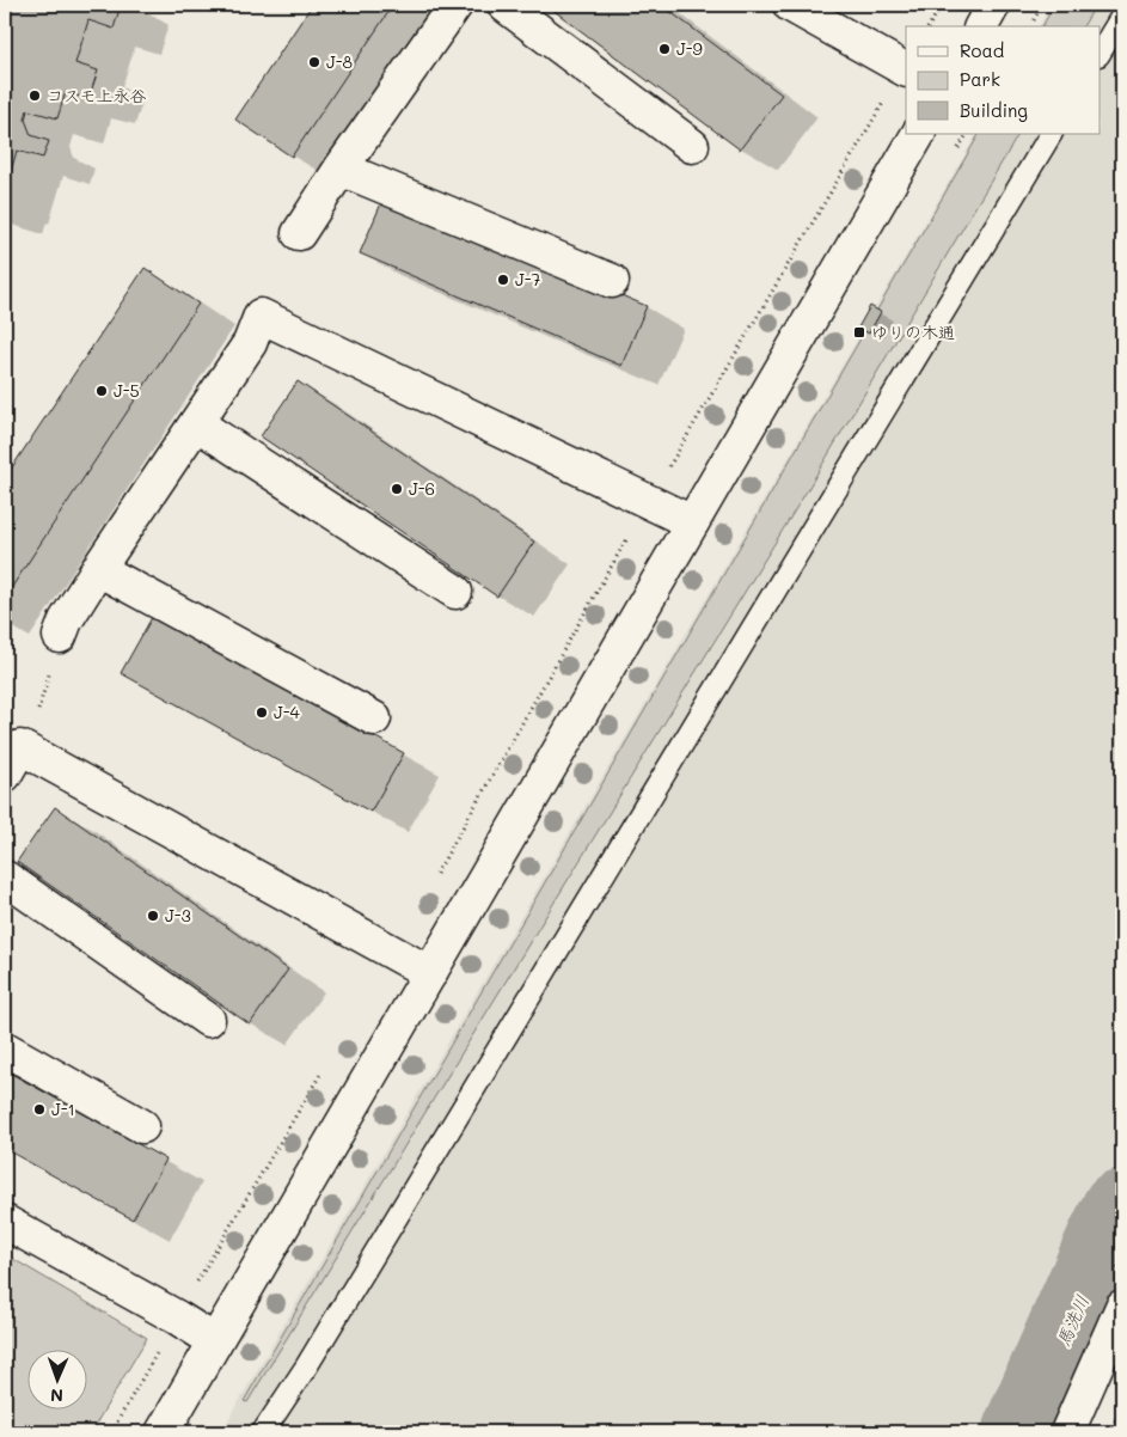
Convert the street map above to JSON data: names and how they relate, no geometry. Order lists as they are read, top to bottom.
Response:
{
  "water": ["馬洗川"],
  "places": {
    "other": [
      "J-9",
      "J-8",
      "コスモ上永谷",
      "J-7",
      "J-5",
      "J-6",
      "J-4",
      "J-3",
      "J-1"
    ],
    "transit": ["ゆりの木通"]
  },
  "legend": ["Road", "Park", "Building"],
  "north": "bottom"
}
